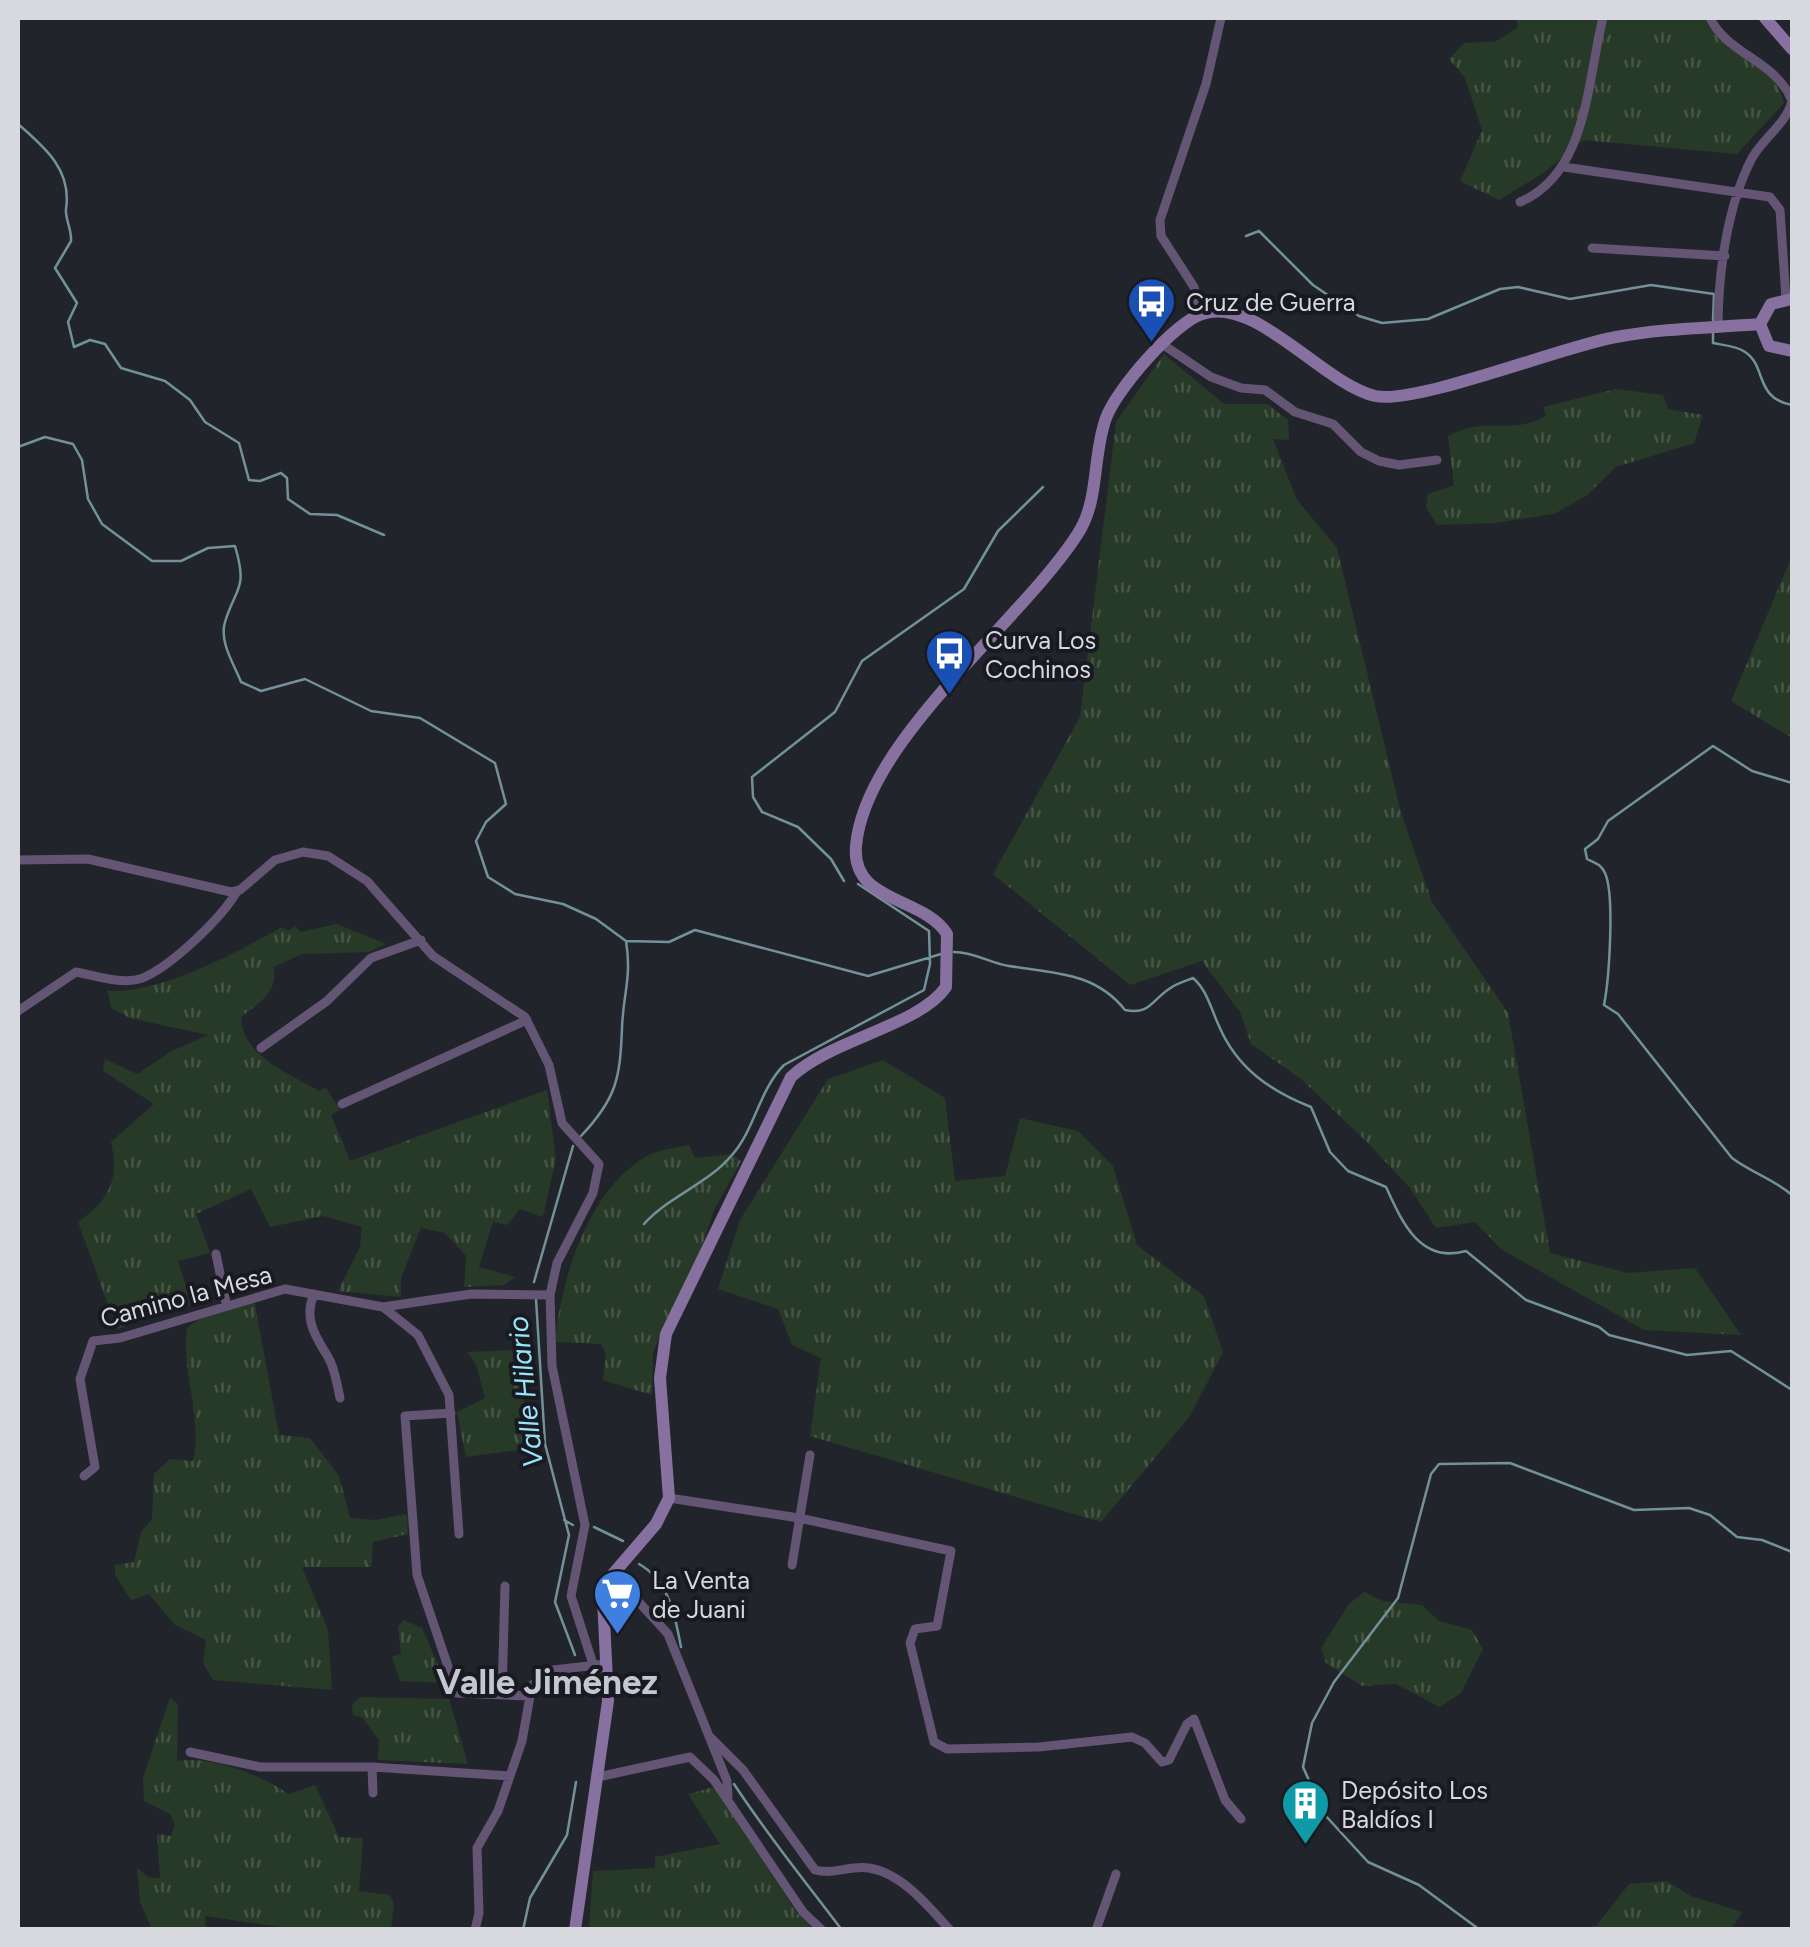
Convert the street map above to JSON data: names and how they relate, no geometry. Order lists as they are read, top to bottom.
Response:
{
  "streets": {
    "street": ["Camino la Mesa"]
  },
  "districts": ["Valle Jiménez"],
  "water": ["Valle Hilario"],
  "places": {
    "bus stop": ["Cruz de Guerra", "Curva Los Cochinos"],
    "supermarket": ["La Venta de Juani"],
    "building": ["Depósito Los Baldíos I"]
  }
}
